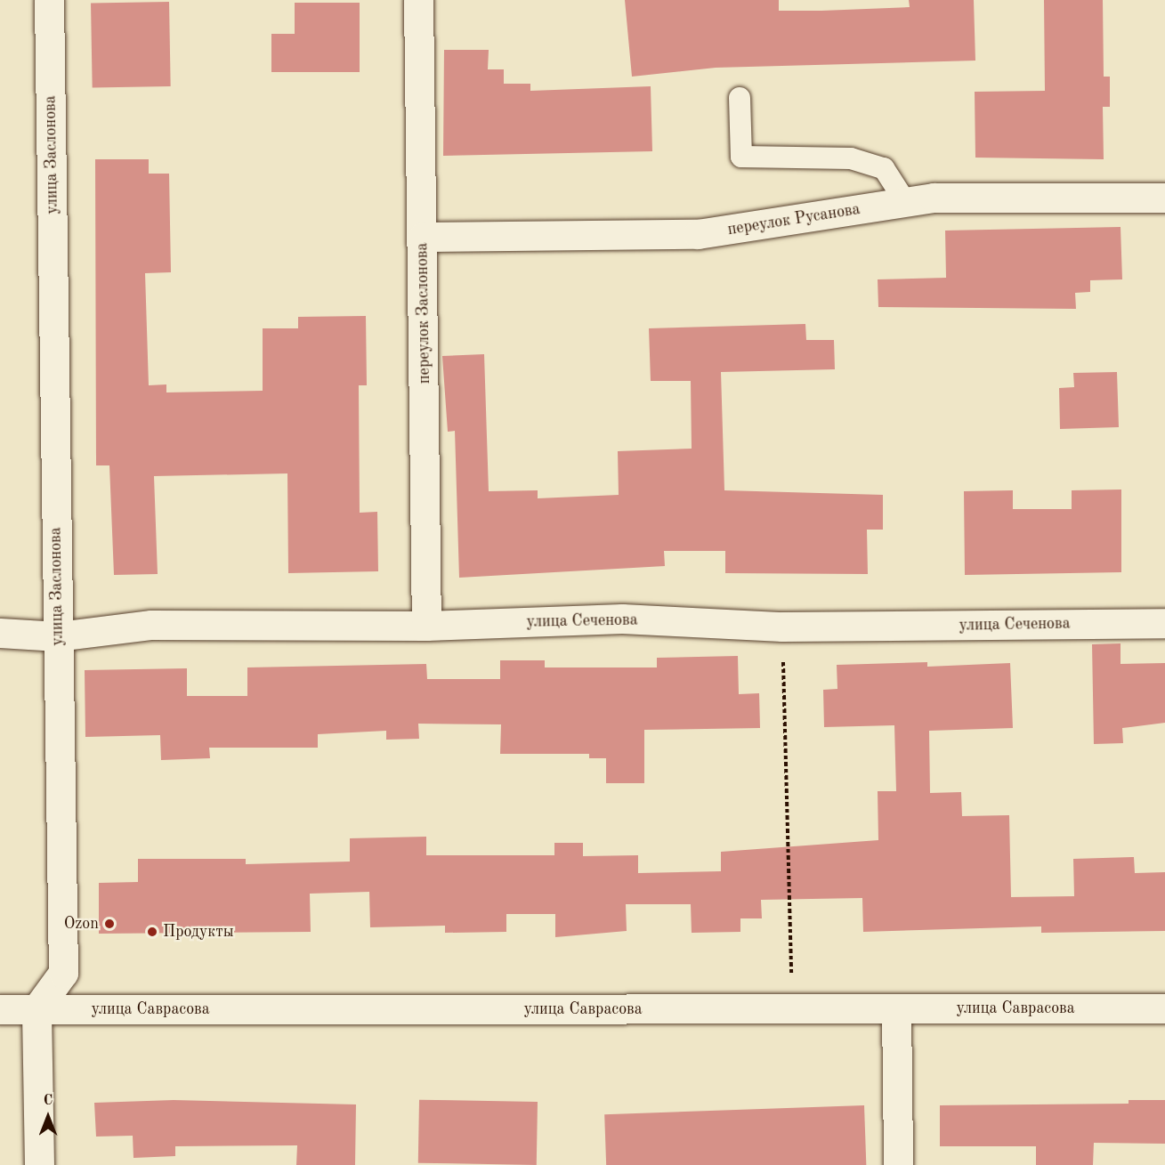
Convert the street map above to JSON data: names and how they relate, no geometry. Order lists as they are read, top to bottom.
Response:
{
  "streets": {
    "street": [
      "улица Заслонова",
      "переулок Русанова",
      "переулок Заслонова",
      "улица Сеченова",
      "улица Саврасова"
    ]
  },
  "crossings": [
    ["улица Заслонова", "улица Сеченова"],
    ["улица Заслонова", "улица Саврасова"],
    ["переулок Русанова", "переулок Заслонова"],
    ["переулок Заслонова", "улица Сеченова"]
  ],
  "places": ["Ozon", "Продукты"],
  "north": "top"
}
